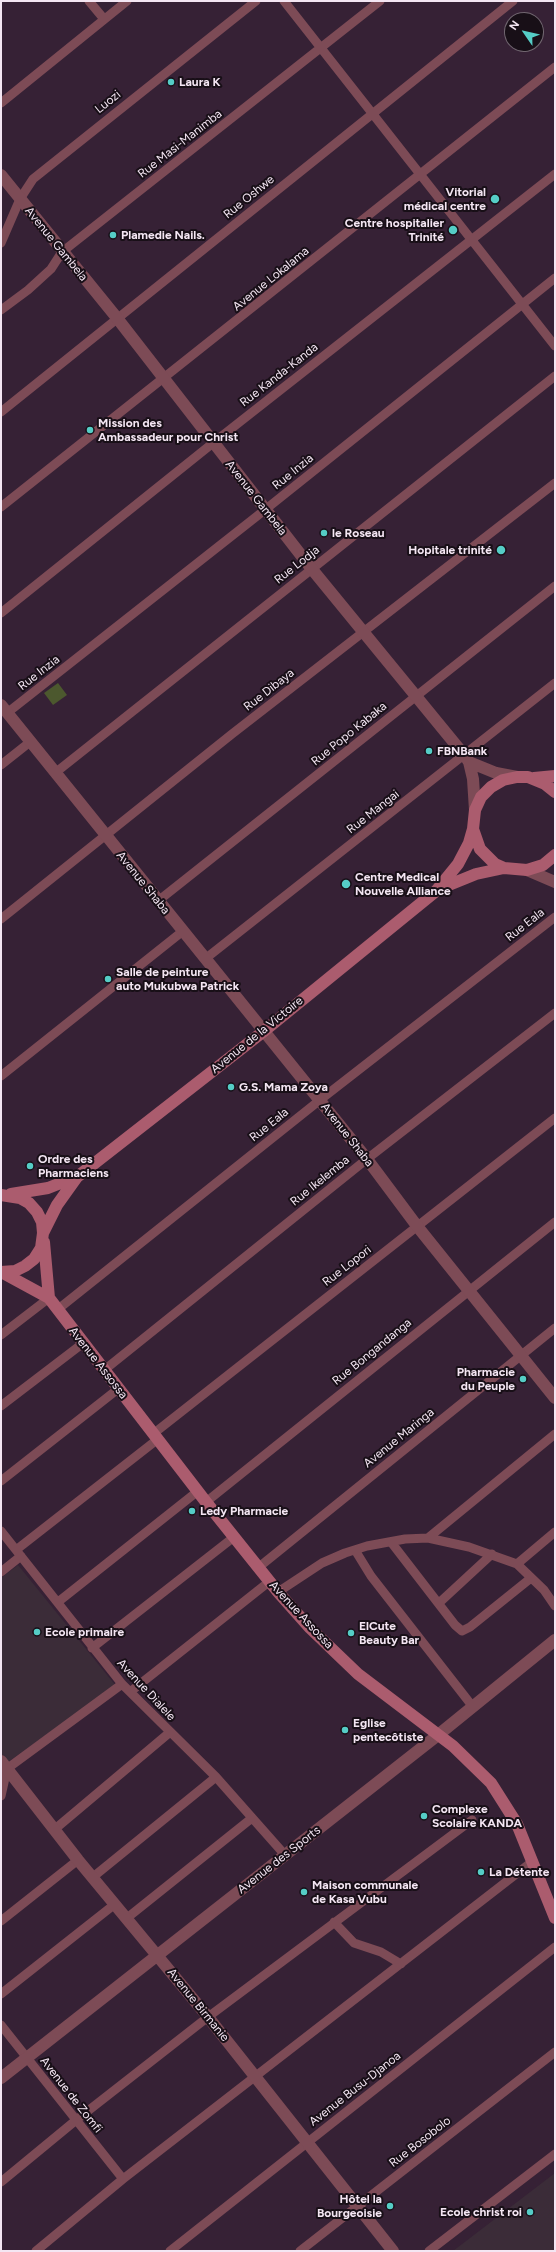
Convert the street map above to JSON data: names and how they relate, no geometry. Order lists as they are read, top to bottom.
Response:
{
  "streets": {
    "main road": ["Avenue de la Victoire", "Avenue Assossa"],
    "street": [
      "Luozi",
      "Rue Masi-Manimba",
      "Rue Oshwe",
      "Avenue Gambela",
      "Avenue Lokalama",
      "Rue Kanda-Kanda",
      "Rue Inzia",
      "Rue Lodja",
      "Rue Dibaya",
      "Rue Popo Kabaka",
      "Rue Mangai",
      "Avenue Shaba",
      "Rue Eala",
      "Rue Ikelemba",
      "Rue Lopori",
      "Rue Bongandanga",
      "Avenue Maringa",
      "Avenue Dialele",
      "Avenue des Sports",
      "Avenue Birmanie",
      "Avenue Busu-Djanoa",
      "Avenue de Zomfi",
      "Rue Bosobolo"
    ]
  },
  "crossings": [
    ["Luozi", "Avenue Gambela"],
    ["Rue Masi-Manimba", "Avenue Gambela"],
    ["Rue Oshwe", "Avenue Gambela"],
    ["Avenue Gambela", "Avenue Lokalama"],
    ["Avenue Gambela", "Rue Kanda-Kanda"],
    ["Avenue Gambela", "Rue Inzia"],
    ["Avenue Gambela", "Rue Lodja"],
    ["Avenue Gambela", "Rue Dibaya"],
    ["Avenue Gambela", "Rue Popo Kabaka"],
    ["Avenue Gambela", "Rue Mangai"],
    ["Rue Inzia", "Avenue Shaba"],
    ["Rue Lodja", "Avenue Shaba"],
    ["Rue Dibaya", "Avenue Shaba"],
    ["Rue Popo Kabaka", "Avenue Shaba"],
    ["Rue Mangai", "Avenue Shaba"],
    ["Avenue Shaba", "Rue Eala"],
    ["Avenue Shaba", "Avenue de la Victoire"],
    ["Avenue Shaba", "Rue Ikelemba"],
    ["Avenue Shaba", "Rue Lopori"],
    ["Avenue Shaba", "Rue Bongandanga"],
    ["Avenue Shaba", "Avenue Maringa"],
    ["Rue Eala", "Avenue Assossa"],
    ["Rue Ikelemba", "Avenue Assossa"],
    ["Rue Lopori", "Avenue Assossa"],
    ["Rue Lopori", "Avenue Dialele"],
    ["Rue Bongandanga", "Avenue Assossa"],
    ["Avenue Assossa", "Avenue Maringa"],
    ["Avenue Assossa", "Avenue des Sports"],
    ["Avenue Dialele", "Avenue des Sports"],
    ["Avenue des Sports", "Avenue Birmanie"],
    ["Avenue des Sports", "Avenue de Zomfi"],
    ["Avenue Birmanie", "Avenue Busu-Djanoa"],
    ["Avenue Birmanie", "Rue Bosobolo"]
  ],
  "places": [
    "Laura K",
    "Vitorial médical centre",
    "Centre hospitalier Trinité",
    "Plamedie Nails.",
    "Mission des Ambassadeur pour Christ",
    "le Roseau",
    "Hopitale trinité",
    "FBNBank",
    "Centre Medical Nouvelle Alliance",
    "Salle de peinture auto Mukubwa Patrick",
    "G.S. Mama Zoya",
    "Ordre des Pharmaciens",
    "Pharmacie du Peuple",
    "Ledy Pharmacie",
    "Ecole primaire",
    "ElCute Beauty Bar",
    "Eglise pentecôtiste",
    "Complexe Scolaire KANDA",
    "La Détente",
    "Maison communale de Kasa Vubu",
    "Hôtel la Bourgeoisie",
    "Ecole christ roi"
  ],
  "north": "top left"
}
